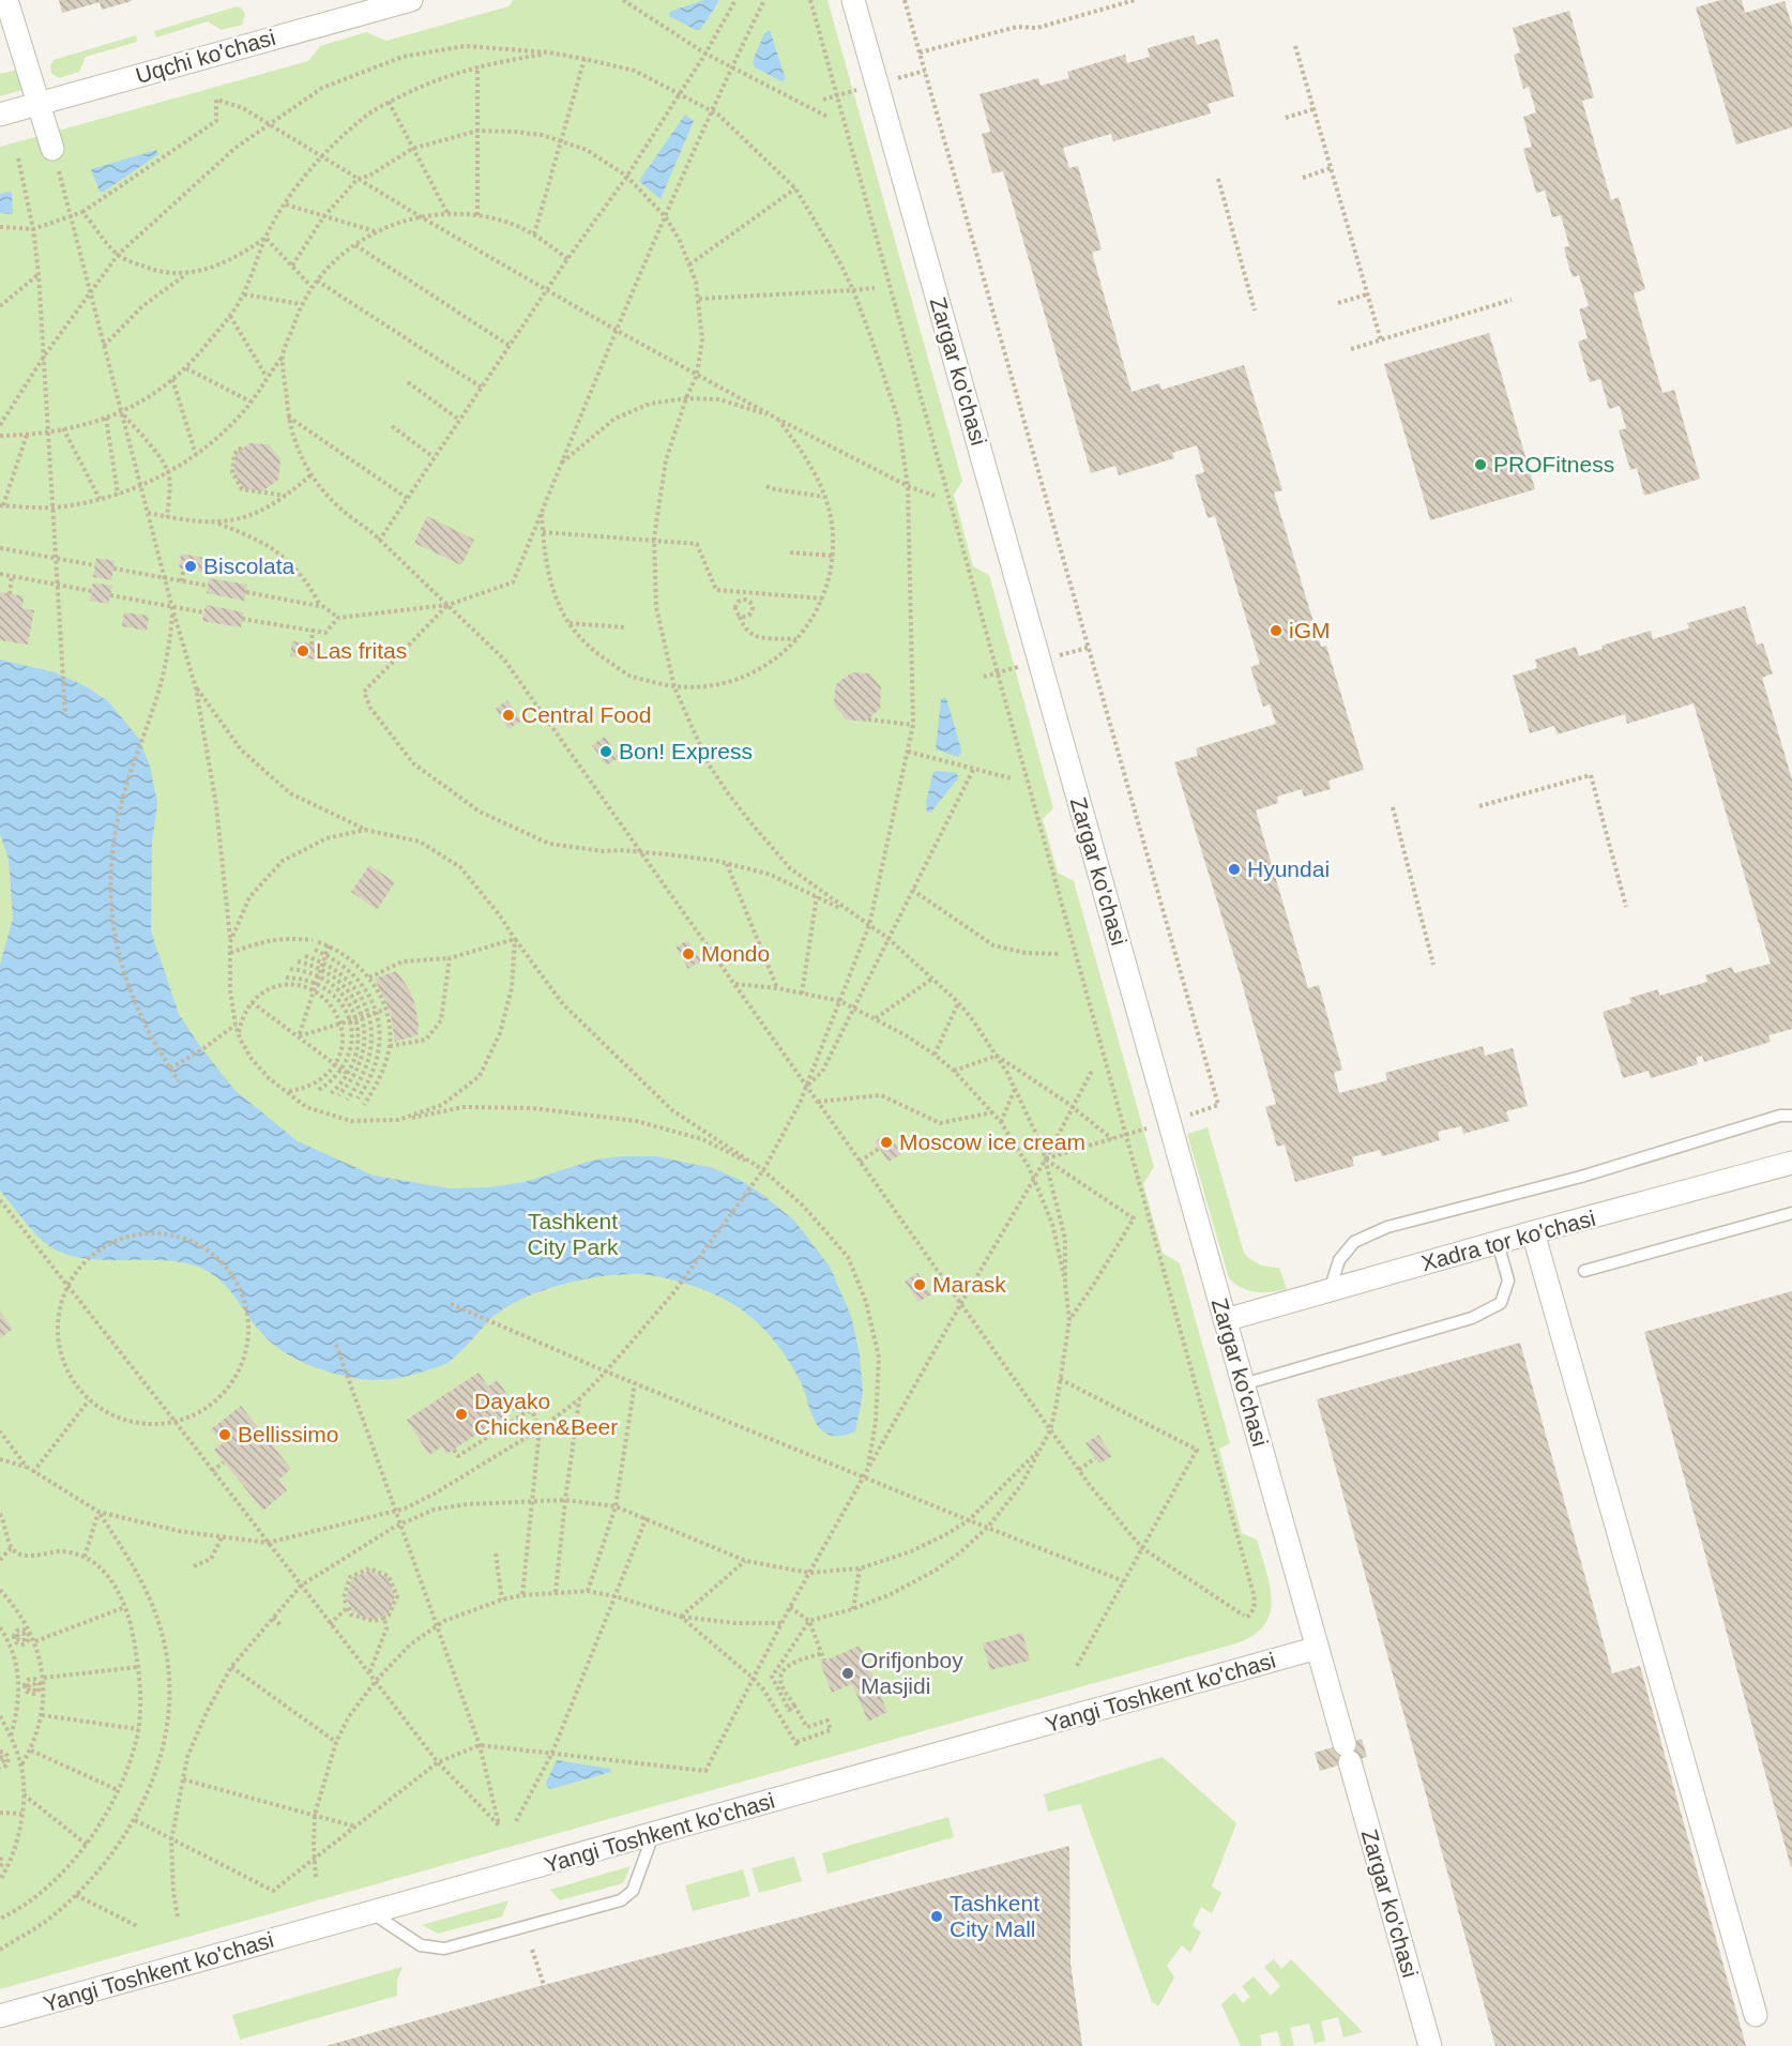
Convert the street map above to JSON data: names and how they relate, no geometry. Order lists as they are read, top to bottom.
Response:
{
  "streets": {
    "street": [
      "Uqchi ko'chasi",
      "Zargar ko'chasi",
      "Xadra tor ko'chasi",
      "Yangi Toshkent ko'chasi"
    ]
  },
  "crossings": [
    ["Zargar ko'chasi", "Xadra tor ko'chasi"],
    ["Zargar ko'chasi", "Yangi Toshkent ko'chasi"]
  ],
  "parks": ["Tashkent City Park"],
  "places": [
    "PROFitness",
    "Biscolata",
    "iGM",
    "Las fritas",
    "Central Food",
    "Bon! Express",
    "Hyundai",
    "Mondo",
    "Moscow ice cream",
    "Marask",
    "Dayako Chicken&Beer",
    "Bellissimo",
    "Orifjonboy Masjidi",
    "Tashkent City Mall"
  ]
}
